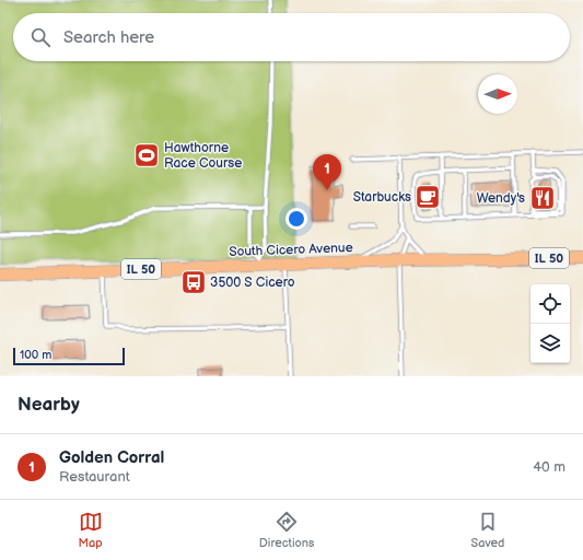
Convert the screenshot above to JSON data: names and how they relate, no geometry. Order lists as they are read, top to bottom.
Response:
{
  "streets": {
    "main road": ["South Cicero Avenue", "IL 50"]
  },
  "places": {
    "sports": ["Hawthorne Race Course"],
    "cafe": ["Starbucks"],
    "restaurant": ["Wendy's"],
    "bus stop": ["3500 S Cicero"]
  },
  "scale_bar": "100 m",
  "north": "right",
  "page": {
    "search": "Search here",
    "pins": "1",
    "scale": "100 m",
    "heading": "Nearby",
    "list": [
      {
        "mark": "1",
        "name": "Golden Corral",
        "note": "Restaurant",
        "value": "40 m"
      }
    ],
    "nav": ["Map", "Directions", "Saved"]
  }
}
